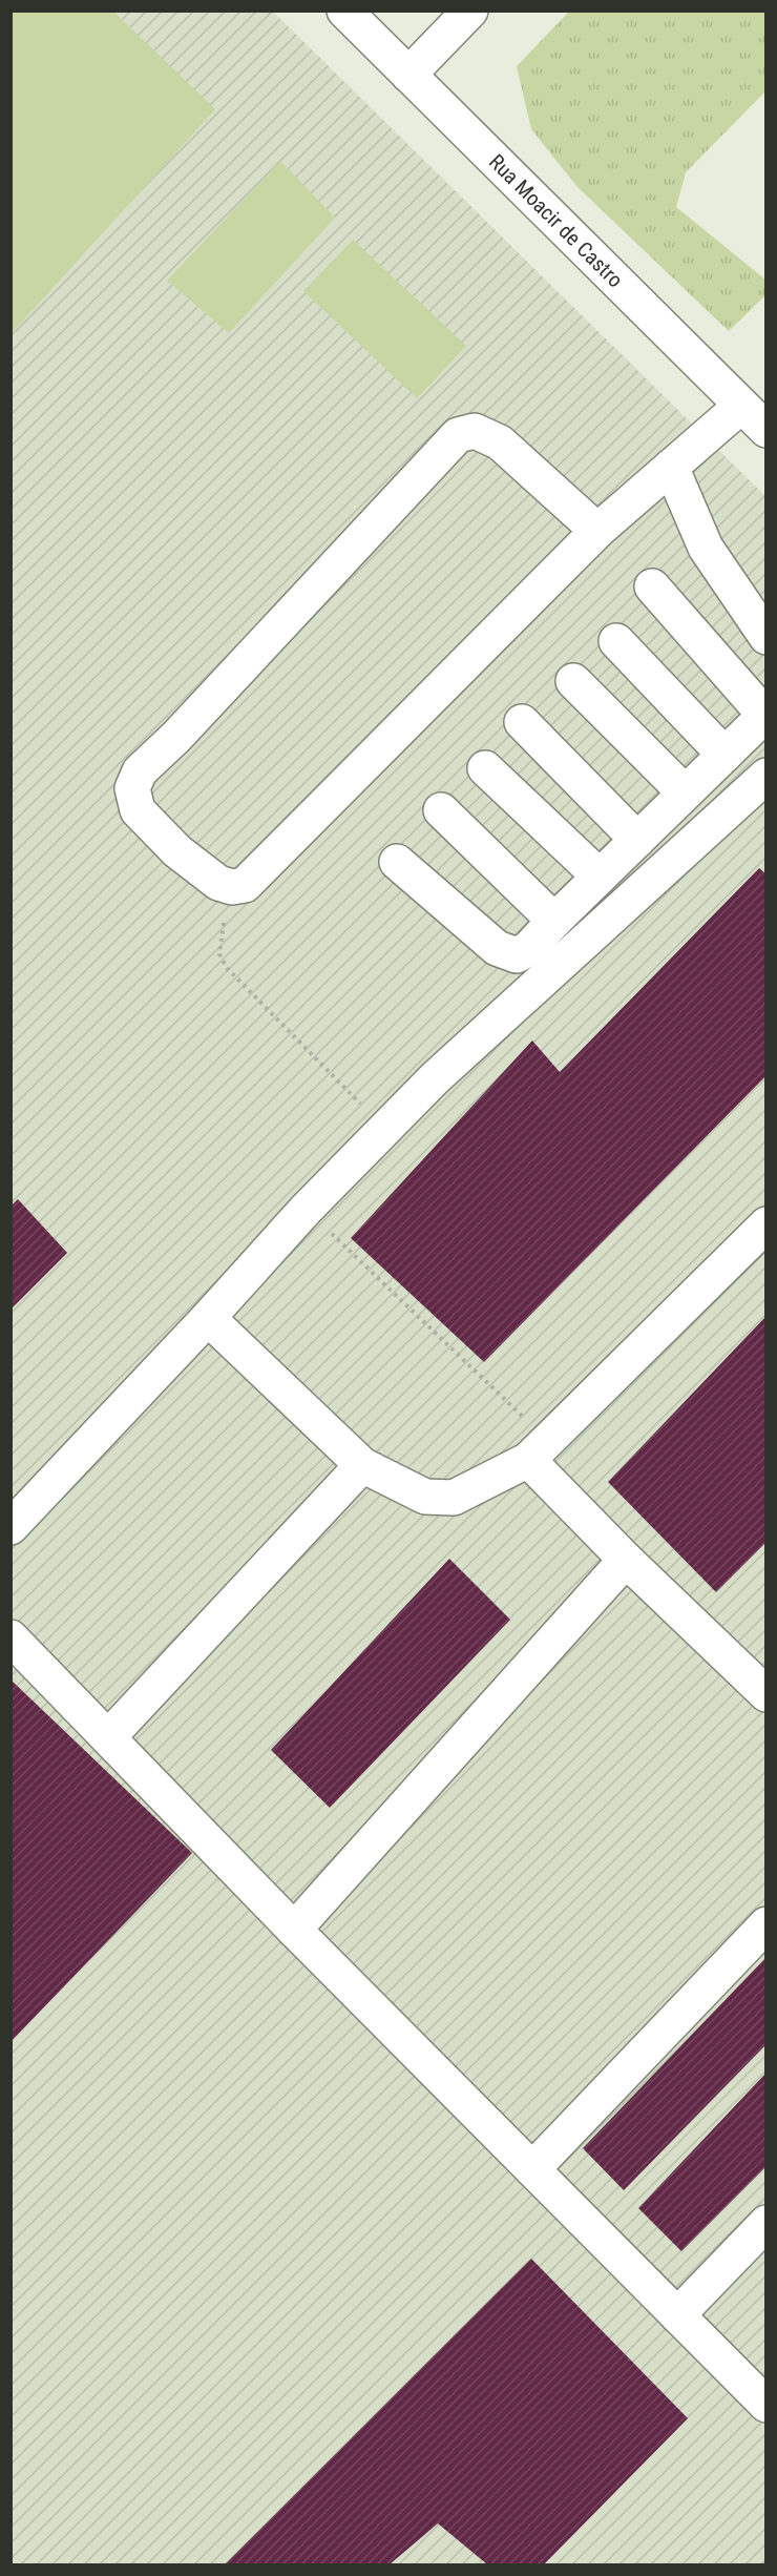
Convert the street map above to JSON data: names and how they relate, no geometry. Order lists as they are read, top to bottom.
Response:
{
  "streets": {
    "street": ["Rua Moacir de Castro"]
  }
}
